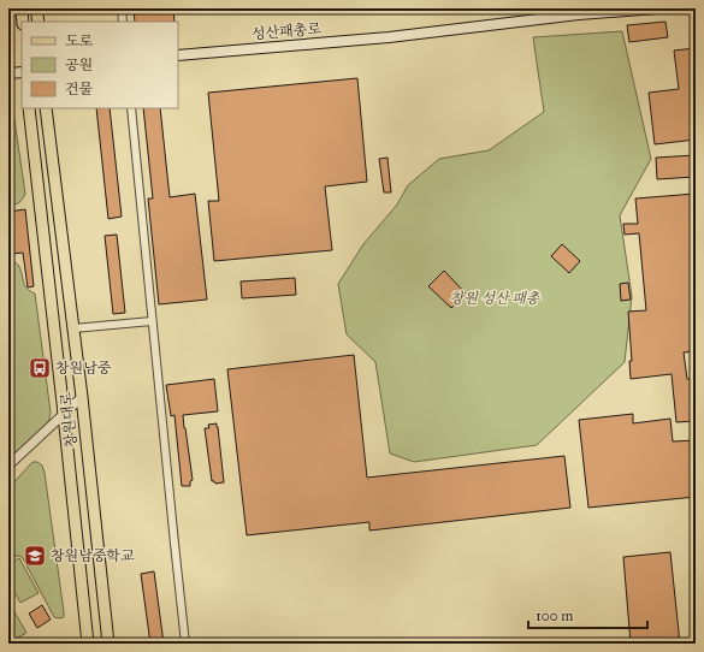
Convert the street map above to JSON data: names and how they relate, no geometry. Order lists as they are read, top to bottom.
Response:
{
  "streets": {
    "main road": ["성산패총로", "창원대로"]
  },
  "parks": ["창원 성산 패총"],
  "places": {
    "bus stop": ["창원남중"],
    "school or university": ["창원남중학교"]
  },
  "legend": ["도로", "공원", "건물"],
  "scale_bar": "100 m"
}
